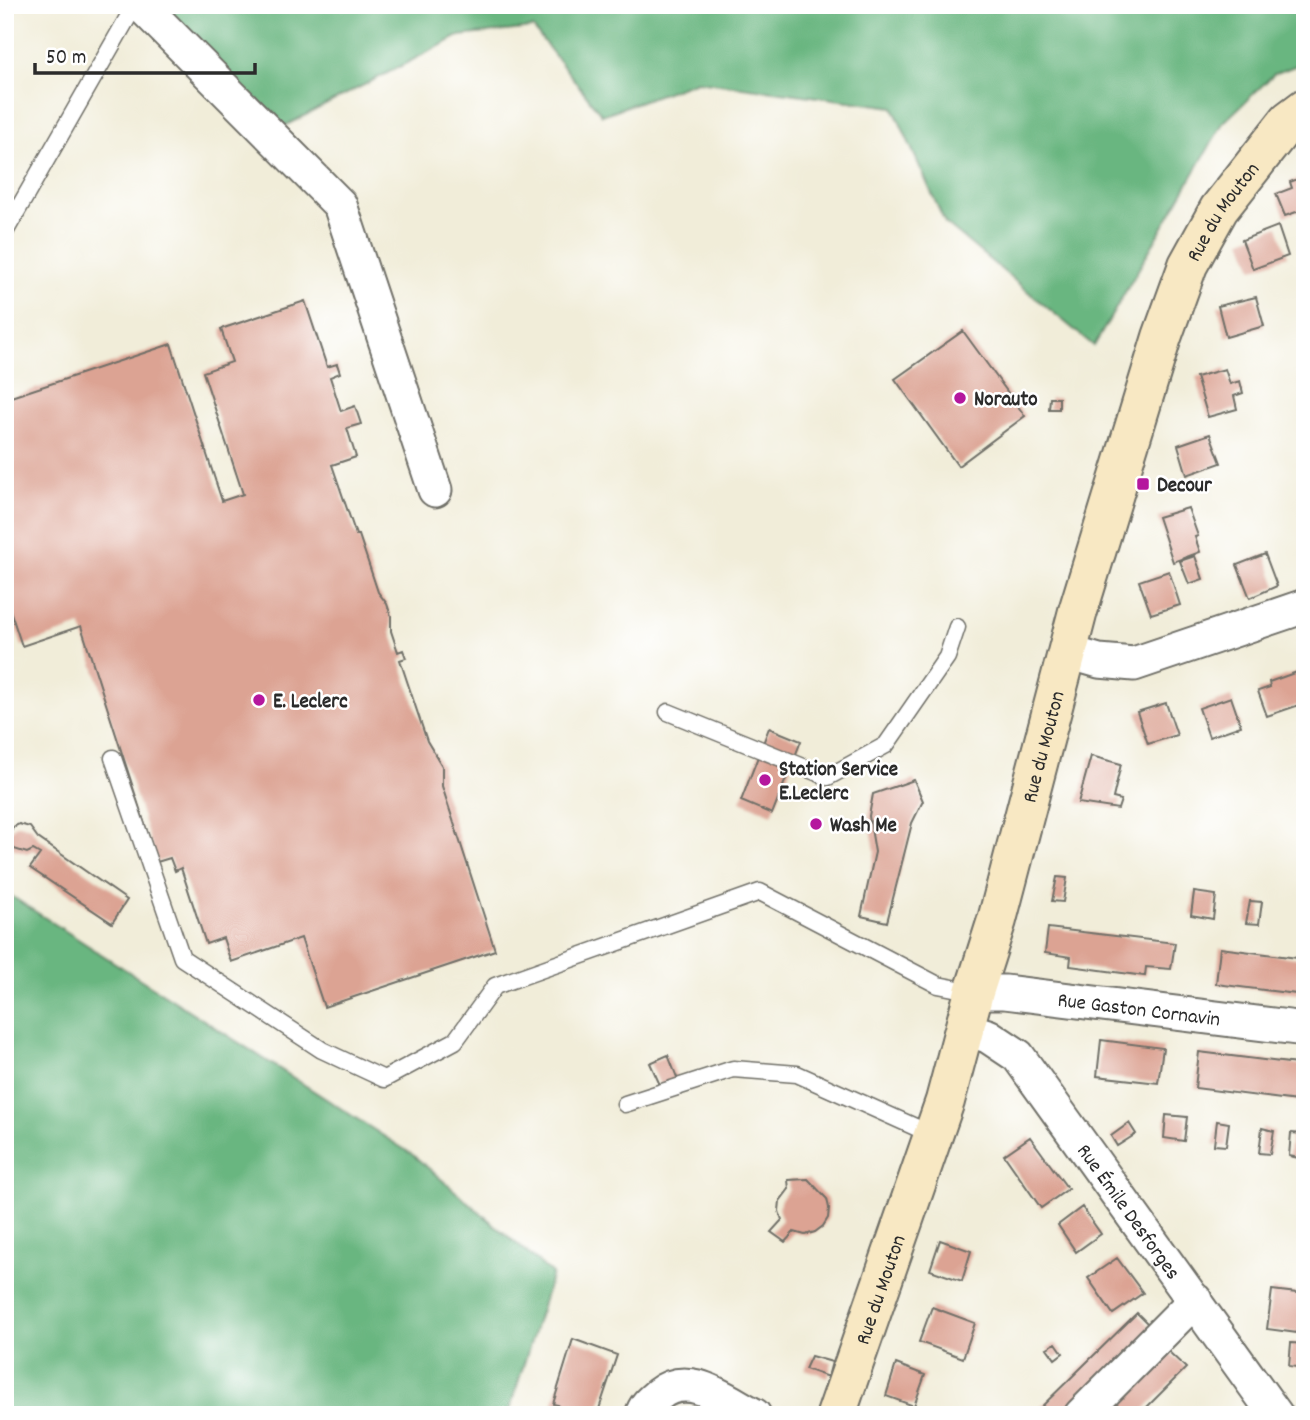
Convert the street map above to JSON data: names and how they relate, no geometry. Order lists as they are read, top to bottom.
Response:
{
  "streets": {
    "street": ["Rue du Mouton", "Rue Gaston Cornavin", "Rue Émile Desforges"]
  },
  "crossings": [
    ["Rue du Mouton", "Rue Gaston Cornavin"],
    ["Rue du Mouton", "Rue Émile Desforges"]
  ],
  "places": {
    "other": [
      "Norauto",
      "E. Leclerc",
      "Station Service E.Leclerc",
      "Wash Me"
    ],
    "transit": ["Decour"]
  },
  "scale_bar": "50 m"
}
